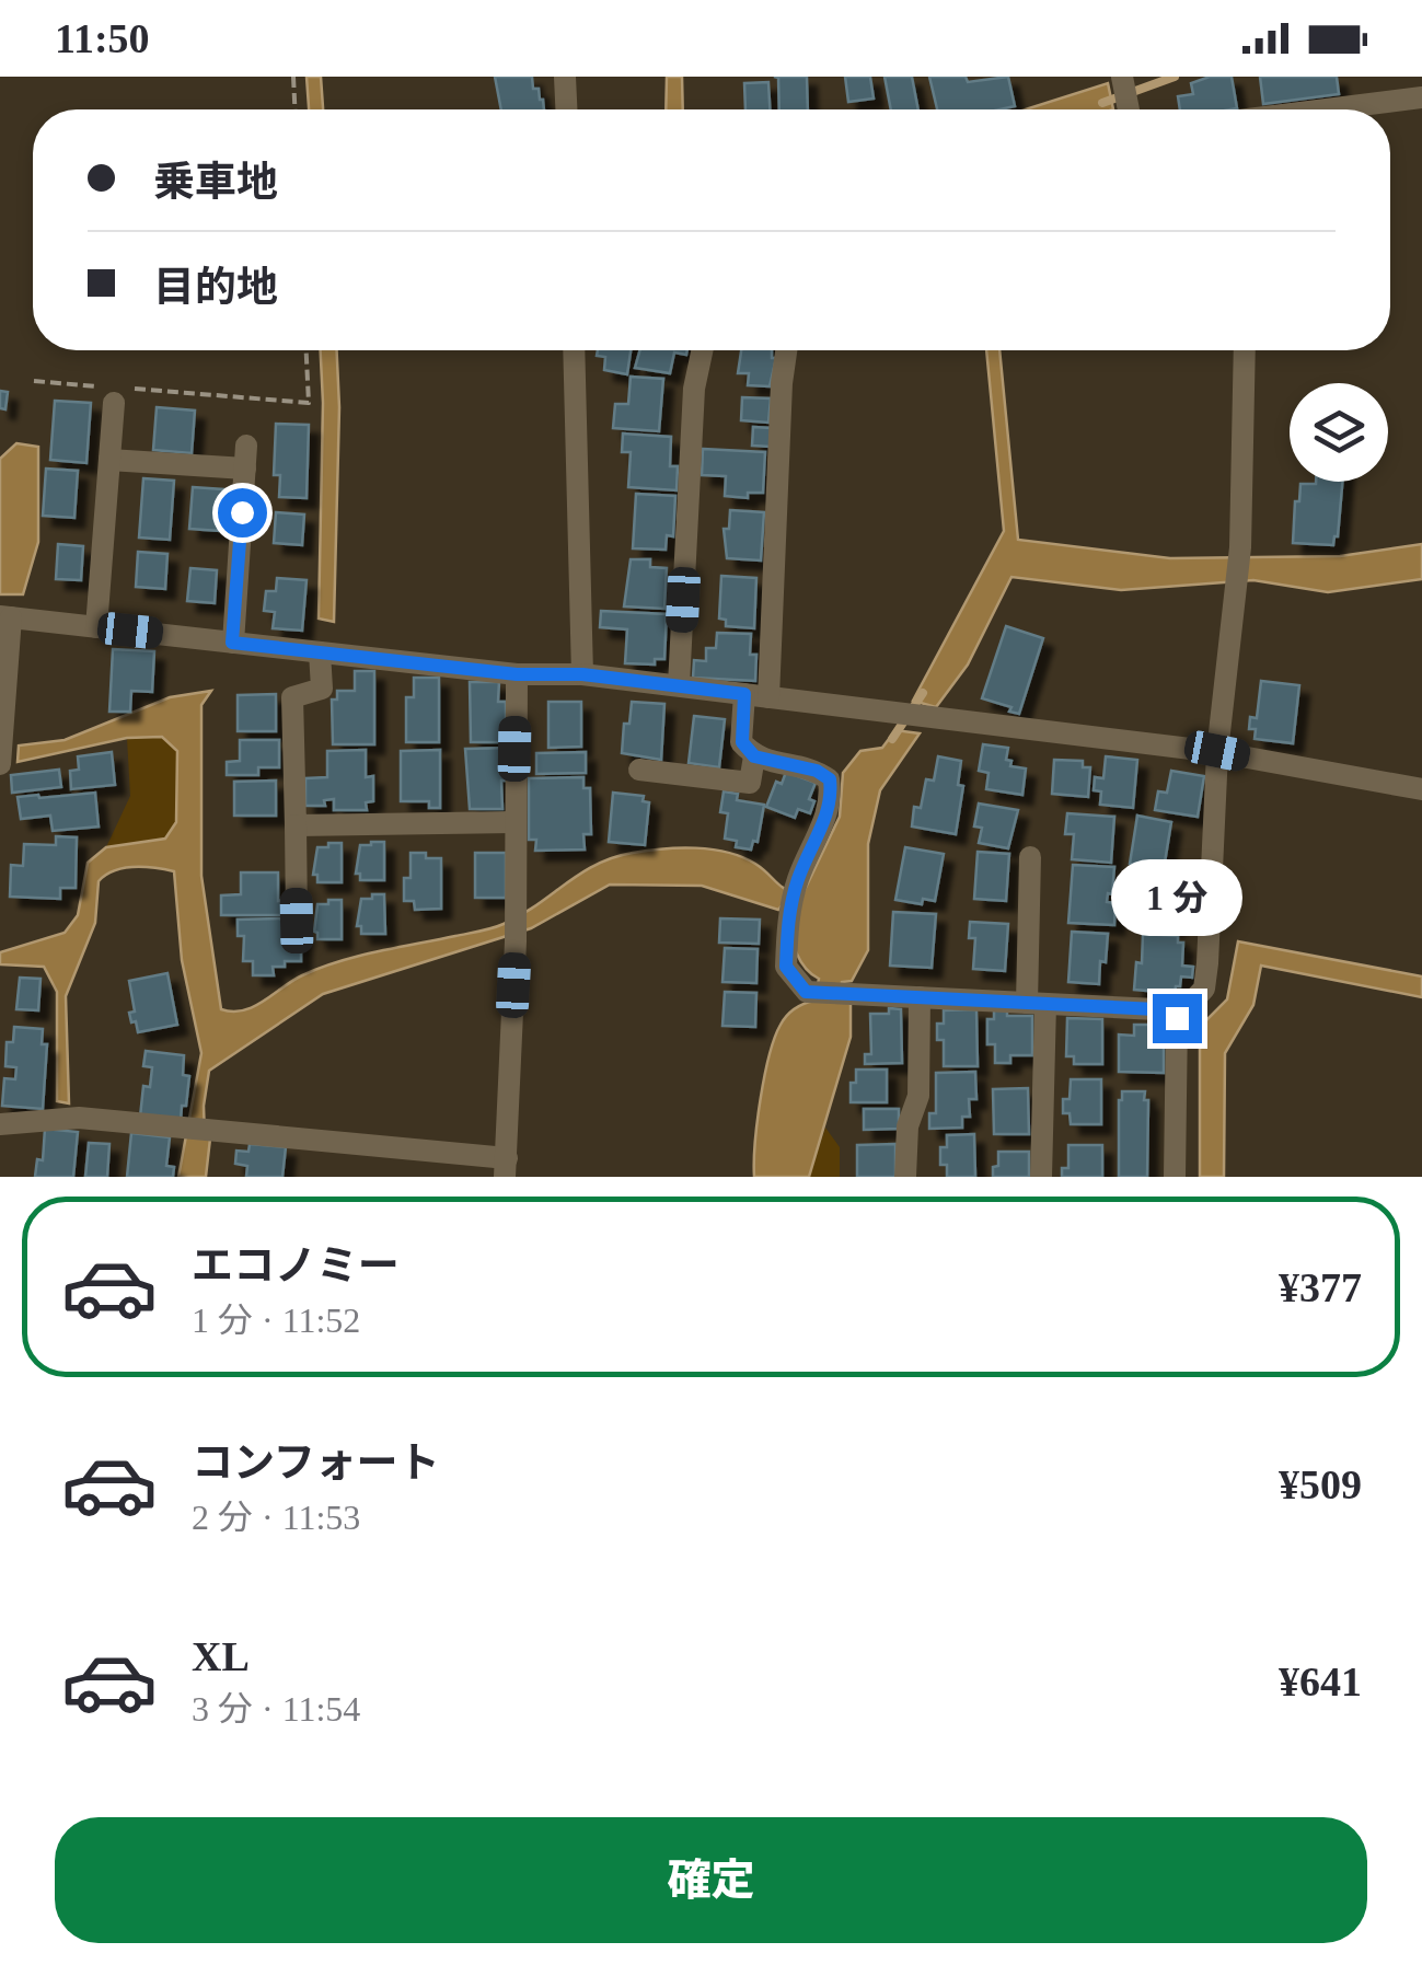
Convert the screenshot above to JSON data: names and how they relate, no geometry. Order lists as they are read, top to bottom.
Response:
{
  "page": {
    "status": "11:50",
    "banner": ["乗車地", "目的地"],
    "bubble": "1 分",
    "list": [
      {
        "name": "エコノミー",
        "note": "1 分 · 11:52",
        "value": "¥377"
      },
      {
        "name": "コンフォート",
        "note": "2 分 · 11:53",
        "value": "¥509"
      },
      {
        "name": "XL",
        "note": "3 分 · 11:54",
        "value": "¥641"
      }
    ],
    "buttons": "確定"
  }
}
